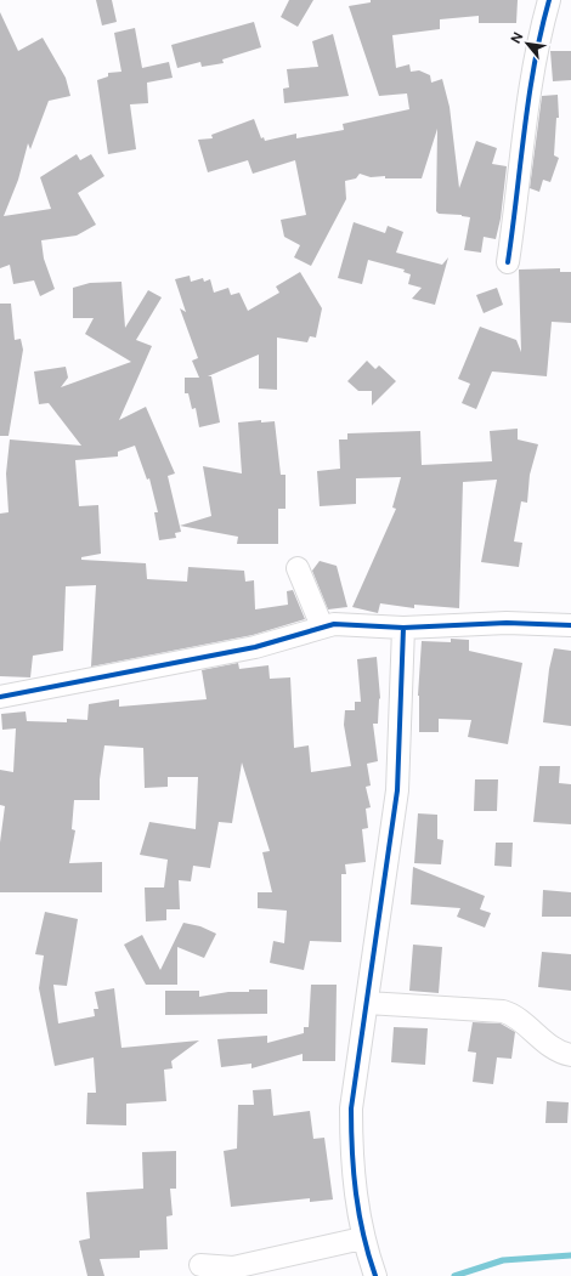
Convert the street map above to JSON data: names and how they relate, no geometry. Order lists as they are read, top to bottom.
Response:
{
  "north": "top left"
}
